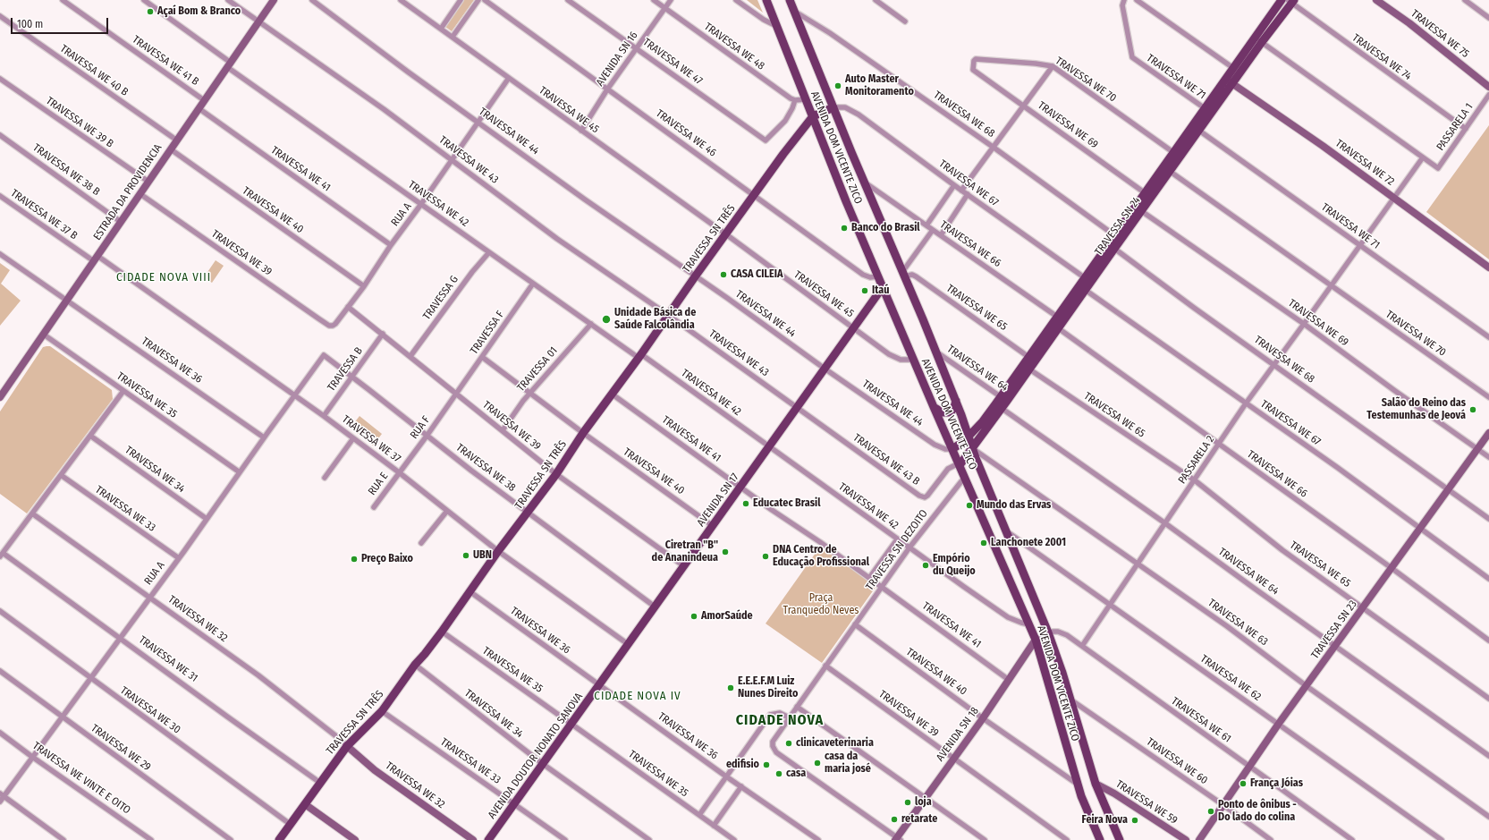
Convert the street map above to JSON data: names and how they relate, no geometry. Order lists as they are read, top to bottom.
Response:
{
  "streets": {
    "main road": [
      "TRAVESSA WE 75",
      "AVENIDA DOM VICENTE ZICO",
      "TRAVESSA WE 72",
      "ESTRADA DA PROVIDENCIA",
      "TRAVESSA SN 24",
      "TRAVESSA SN TRÊS",
      "AVENIDA SN 17",
      "TRAVESSA WE 32",
      "TRAVESSA SN 23",
      "AVENIDA SN 18",
      "AVENIDA DOUTOR NONATO SANOVA",
      "TRAVESSA WE 59"
    ],
    "street": [
      "TRAVESSA WE 48",
      "TRAVESSA WE 74",
      "AVENIDA SN 16",
      "TRAVESSA WE 41 B",
      "TRAVESSA WE 47",
      "TRAVESSA WE 40 B",
      "TRAVESSA WE 71",
      "TRAVESSA WE 70",
      "TRAVESSA WE 45",
      "TRAVESSA WE 68",
      "TRAVESSA WE 39 B",
      "TRAVESSA WE 69",
      "PASSARELA 1",
      "TRAVESSA WE 44",
      "TRAVESSA WE 46",
      "TRAVESSA WE 43",
      "TRAVESSA WE 41",
      "TRAVESSA WE 38 B",
      "TRAVESSA WE 67",
      "TRAVESSA WE 42",
      "TRAVESSA WE 40",
      "TRAVESSA WE 37 B",
      "RUA A",
      "TRAVESSA WE 66",
      "TRAVESSA WE 39",
      "TRAVESSA G",
      "TRAVESSA WE 65",
      "TRAVESSA F",
      "TRAVESSA WE 36",
      "TRAVESSA WE 64",
      "TRAVESSA B",
      "TRAVESSA 01",
      "TRAVESSA WE 35",
      "RUA F",
      "TRAVESSA WE 37",
      "TRAVESSA WE 43 B",
      "PASSARELA 2",
      "TRAVESSA WE 38",
      "TRAVESSA WE 34",
      "RUA E",
      "TRAVESSA WE 33",
      "TRAVESSA SN DEZOITO",
      "TRAVESSA WE 63",
      "TRAVESSA WE 31",
      "TRAVESSA WE 62",
      "TRAVESSA WE 30",
      "TRAVESSA WE 61",
      "TRAVESSA WE 29",
      "TRAVESSA WE 60",
      "TRAVESSA WE VINTE E OITO"
    ]
  },
  "crossings": [
    ["TRAVESSA WE 48", "AVENIDA SN 16"],
    ["TRAVESSA WE 48", "TRAVESSA WE 47"],
    ["TRAVESSA WE 74", "PASSARELA 1"],
    ["TRAVESSA WE 74", "TRAVESSA SN 24"],
    ["AVENIDA SN 16", "TRAVESSA WE 47"],
    ["AVENIDA SN 16", "TRAVESSA WE 45"],
    ["AVENIDA SN 16", "TRAVESSA WE 46"],
    ["TRAVESSA WE 41 B", "ESTRADA DA PROVIDENCIA"],
    ["TRAVESSA WE 40 B", "ESTRADA DA PROVIDENCIA"],
    ["TRAVESSA WE 71", "TRAVESSA SN 24"],
    ["TRAVESSA WE 70", "TRAVESSA WE 69"],
    ["TRAVESSA WE 70", "TRAVESSA SN 24"],
    ["TRAVESSA WE 70", "PASSARELA 2"],
    ["TRAVESSA WE 45", "AVENIDA DOM VICENTE ZICO"],
    ["TRAVESSA WE 45", "RUA A"],
    ["TRAVESSA WE 45", "TRAVESSA SN TRÊS"],
    ["TRAVESSA WE 45", "AVENIDA SN 17"],
    ["TRAVESSA WE 68", "AVENIDA DOM VICENTE ZICO"],
    ["TRAVESSA WE 68", "TRAVESSA SN 24"],
    ["TRAVESSA WE 68", "PASSARELA 2"],
    ["TRAVESSA WE 68", "TRAVESSA SN 23"],
    ["TRAVESSA WE 39 B", "ESTRADA DA PROVIDENCIA"],
    ["TRAVESSA WE 69", "TRAVESSA SN 24"],
    ["TRAVESSA WE 69", "PASSARELA 2"],
    ["TRAVESSA WE 69", "TRAVESSA SN 23"],
    ["TRAVESSA WE 44", "AVENIDA DOM VICENTE ZICO"],
    ["TRAVESSA WE 44", "RUA A"],
    ["TRAVESSA WE 44", "TRAVESSA SN 24"],
    ["TRAVESSA WE 44", "TRAVESSA SN TRÊS"],
    ["TRAVESSA WE 44", "AVENIDA SN 17"],
    ["TRAVESSA WE 46", "AVENIDA DOM VICENTE ZICO"],
    ["TRAVESSA WE 46", "TRAVESSA SN TRÊS"],
    ["AVENIDA DOM VICENTE ZICO", "TRAVESSA WE 67"],
    ["AVENIDA DOM VICENTE ZICO", "TRAVESSA WE 42"],
    ["AVENIDA DOM VICENTE ZICO", "TRAVESSA WE 40"],
    ["AVENIDA DOM VICENTE ZICO", "TRAVESSA SN 24"],
    ["AVENIDA DOM VICENTE ZICO", "TRAVESSA SN TRÊS"],
    ["AVENIDA DOM VICENTE ZICO", "TRAVESSA WE 66"],
    ["AVENIDA DOM VICENTE ZICO", "TRAVESSA WE 65"],
    ["AVENIDA DOM VICENTE ZICO", "TRAVESSA WE 64"],
    ["AVENIDA DOM VICENTE ZICO", "TRAVESSA WE 43 B"],
    ["AVENIDA DOM VICENTE ZICO", "TRAVESSA SN DEZOITO"],
    ["AVENIDA DOM VICENTE ZICO", "TRAVESSA WE 63"],
    ["AVENIDA DOM VICENTE ZICO", "TRAVESSA WE 62"],
    ["AVENIDA DOM VICENTE ZICO", "TRAVESSA WE 61"],
    ["AVENIDA DOM VICENTE ZICO", "AVENIDA SN 18"],
    ["AVENIDA DOM VICENTE ZICO", "TRAVESSA WE 60"],
    ["AVENIDA DOM VICENTE ZICO", "TRAVESSA WE 59"],
    ["TRAVESSA WE 43", "ESTRADA DA PROVIDENCIA"],
    ["TRAVESSA WE 43", "RUA A"],
    ["TRAVESSA WE 43", "TRAVESSA SN TRÊS"],
    ["TRAVESSA WE 43", "TRAVESSA WE 43 B"],
    ["TRAVESSA WE 43", "AVENIDA SN 17"],
    ["TRAVESSA WE 72", "TRAVESSA SN 24"],
    ["TRAVESSA WE 41", "ESTRADA DA PROVIDENCIA"],
    ["TRAVESSA WE 41", "RUA A"],
    ["TRAVESSA WE 41", "TRAVESSA SN TRÊS"],
    ["TRAVESSA WE 41", "AVENIDA SN 17"],
    ["TRAVESSA WE 41", "TRAVESSA SN DEZOITO"],
    ["TRAVESSA WE 41", "AVENIDA SN 18"],
    ["TRAVESSA WE 38 B", "ESTRADA DA PROVIDENCIA"],
    ["TRAVESSA WE 67", "TRAVESSA SN 24"],
    ["TRAVESSA WE 67", "PASSARELA 2"],
    ["TRAVESSA WE 67", "TRAVESSA SN 23"],
    ["ESTRADA DA PROVIDENCIA", "TRAVESSA WE 42"],
    ["ESTRADA DA PROVIDENCIA", "TRAVESSA WE 40"],
    ["ESTRADA DA PROVIDENCIA", "TRAVESSA WE 37 B"],
    ["ESTRADA DA PROVIDENCIA", "TRAVESSA WE 39"],
    ["ESTRADA DA PROVIDENCIA", "TRAVESSA WE 36"],
    ["ESTRADA DA PROVIDENCIA", "TRAVESSA WE 35"],
    ["ESTRADA DA PROVIDENCIA", "TRAVESSA WE 37"],
    ["TRAVESSA WE 42", "RUA A"],
    ["TRAVESSA WE 42", "TRAVESSA SN TRÊS"],
    ["TRAVESSA WE 42", "TRAVESSA G"],
    ["TRAVESSA WE 42", "TRAVESSA F"],
    ["TRAVESSA WE 42", "TRAVESSA 01"],
    ["TRAVESSA WE 42", "AVENIDA SN 17"],
    ["TRAVESSA WE 42", "TRAVESSA SN DEZOITO"],
    ["TRAVESSA WE 40", "RUA A"],
    ["TRAVESSA WE 40", "TRAVESSA SN TRÊS"],
    ["TRAVESSA WE 40", "AVENIDA SN 17"],
    ["TRAVESSA WE 40", "TRAVESSA SN DEZOITO"],
    ["TRAVESSA WE 40", "AVENIDA SN 18"],
    ["TRAVESSA WE 37 B", "TRAVESSA WE 37"],
    ["RUA A", "TRAVESSA WE 39"],
    ["RUA A", "TRAVESSA WE 36"],
    ["RUA A", "TRAVESSA WE 35"],
    ["RUA A", "TRAVESSA WE 37"],
    ["RUA A", "TRAVESSA WE 38"],
    ["RUA A", "TRAVESSA WE 34"],
    ["RUA A", "TRAVESSA WE 33"],
    ["RUA A", "TRAVESSA WE 32"],
    ["RUA A", "TRAVESSA WE 31"],
    ["RUA A", "TRAVESSA WE 30"],
    ["RUA A", "TRAVESSA WE 29"],
    ["RUA A", "TRAVESSA WE VINTE E OITO"],
    ["TRAVESSA SN 24", "TRAVESSA WE 66"],
    ["TRAVESSA SN 24", "TRAVESSA WE 65"],
    ["TRAVESSA SN 24", "TRAVESSA WE 64"],
    ["TRAVESSA SN 24", "TRAVESSA WE 43 B"],
    ["TRAVESSA SN 24", "TRAVESSA WE 63"],
    ["TRAVESSA SN TRÊS", "TRAVESSA WE 39"],
    ["TRAVESSA SN TRÊS", "TRAVESSA WE 36"],
    ["TRAVESSA SN TRÊS", "TRAVESSA WE 35"],
    ["TRAVESSA SN TRÊS", "TRAVESSA WE 37"],
    ["TRAVESSA SN TRÊS", "TRAVESSA WE 38"],
    ["TRAVESSA SN TRÊS", "TRAVESSA WE 34"],
    ["TRAVESSA SN TRÊS", "TRAVESSA WE 33"],
    ["TRAVESSA SN TRÊS", "TRAVESSA WE 32"],
    ["TRAVESSA SN TRÊS", "TRAVESSA WE 31"],
    ["TRAVESSA SN TRÊS", "TRAVESSA WE 30"],
    ["TRAVESSA WE 66", "PASSARELA 2"],
    ["TRAVESSA WE 66", "TRAVESSA SN 23"],
    ["TRAVESSA WE 39", "TRAVESSA G"],
    ["TRAVESSA WE 39", "TRAVESSA F"],
    ["TRAVESSA WE 39", "TRAVESSA B"],
    ["TRAVESSA WE 39", "TRAVESSA 01"],
    ["TRAVESSA WE 39", "RUA F"],
    ["TRAVESSA WE 39", "AVENIDA SN 17"],
    ["TRAVESSA WE 39", "TRAVESSA SN DEZOITO"],
    ["TRAVESSA WE 39", "AVENIDA SN 18"],
    ["TRAVESSA WE 65", "PASSARELA 2"],
    ["TRAVESSA WE 65", "TRAVESSA SN 23"],
    ["TRAVESSA F", "RUA F"],
    ["TRAVESSA WE 36", "AVENIDA SN 17"],
    ["TRAVESSA WE 36", "AVENIDA DOUTOR NONATO SANOVA"],
    ["TRAVESSA WE 64", "PASSARELA 2"],
    ["TRAVESSA WE 64", "TRAVESSA SN 23"],
    ["TRAVESSA B", "TRAVESSA WE 37"],
    ["TRAVESSA B", "TRAVESSA WE 38"],
    ["TRAVESSA WE 35", "AVENIDA DOUTOR NONATO SANOVA"],
    ["RUA F", "TRAVESSA WE 37"],
    ["RUA F", "TRAVESSA WE 38"],
    ["RUA F", "RUA E"],
    ["TRAVESSA WE 37", "RUA E"],
    ["TRAVESSA WE 37", "AVENIDA SN 17"],
    ["TRAVESSA WE 43 B", "AVENIDA SN 17"],
    ["PASSARELA 2", "TRAVESSA WE 63"],
    ["PASSARELA 2", "TRAVESSA WE 62"],
    ["PASSARELA 2", "TRAVESSA WE 61"],
    ["TRAVESSA WE 38", "AVENIDA SN 17"],
    ["TRAVESSA WE 34", "AVENIDA DOUTOR NONATO SANOVA"],
    ["AVENIDA SN 17", "AVENIDA DOUTOR NONATO SANOVA"],
    ["TRAVESSA WE 33", "AVENIDA DOUTOR NONATO SANOVA"],
    ["TRAVESSA SN DEZOITO", "AVENIDA SN 18"],
    ["TRAVESSA WE 63", "TRAVESSA SN 23"],
    ["TRAVESSA SN 23", "TRAVESSA WE 62"],
    ["TRAVESSA SN 23", "TRAVESSA WE 61"],
    ["TRAVESSA SN 23", "TRAVESSA WE 60"]
  ],
  "districts": ["CIDADE NOVA VIII", "CIDADE NOVA IV", "CIDADE NOVA"],
  "parks": ["Praça Tranquedo Neves"],
  "places": [
    "Açaí Bom & Branco",
    "Auto Master Monitoramento",
    "Banco do Brasil",
    "CASA CILEIA",
    "Itaú",
    "Unidade Básica de Saúde Falcolândia",
    "Salão do Reino das Testemunhas de Jeová",
    "Educatec Brasil",
    "Mundo das Ervas",
    "Lanchonete 2001",
    "Ciretran \"B\" de Ananindeua",
    "UBN",
    "DNA Centro de Educação Profissional",
    "Preço Baixo",
    "Empório du Queijo",
    "AmorSaúde",
    "E.E.E.F.M Luiz Nunes Direito",
    "clinicaveterinaria",
    "casa da maria josé",
    "edifisio",
    "casa",
    "França Jóias",
    "loja",
    "Ponto de ônibus - Do lado do colina",
    "retarate",
    "Feira Nova"
  ],
  "scale_bar": "100 m"
}
